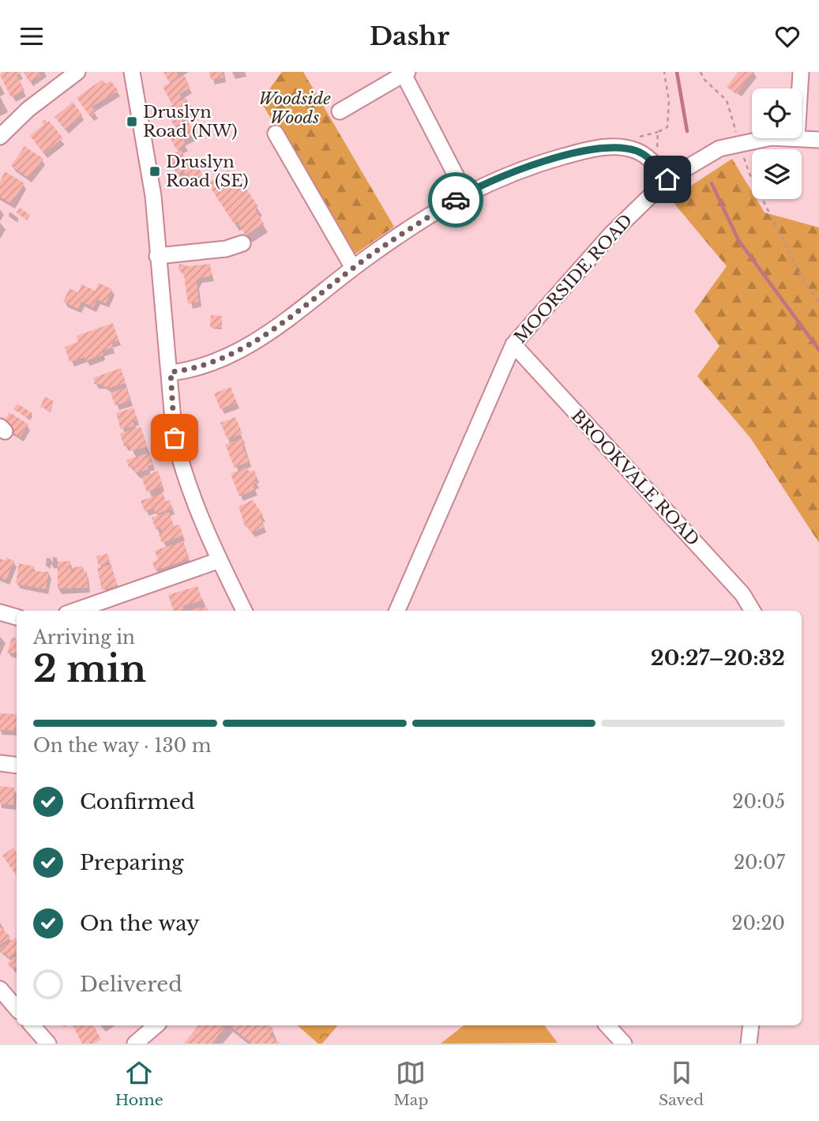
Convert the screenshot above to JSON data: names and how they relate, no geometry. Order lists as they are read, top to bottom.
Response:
{
  "streets": {
    "street": ["MOORSIDE ROAD", "BROOKVALE ROAD"]
  },
  "crossings": [
    ["MOORSIDE ROAD", "BROOKVALE ROAD"]
  ],
  "parks": ["Woodside Woods"],
  "places": {
    "transit": ["Druslyn Road (NW)", "Druslyn Road (SE)"]
  },
  "page": {
    "header": "Dashr",
    "heading": ["2 min", "Arriving in", "20:27–20:32"],
    "bar": "On the way · 130 m",
    "list": [
      ["Confirmed", "20:05"],
      ["Preparing", "20:07"],
      ["On the way", "20:20"],
      "Delivered"
    ],
    "tabs": ["Home", "Map", "Saved"]
  }
}
